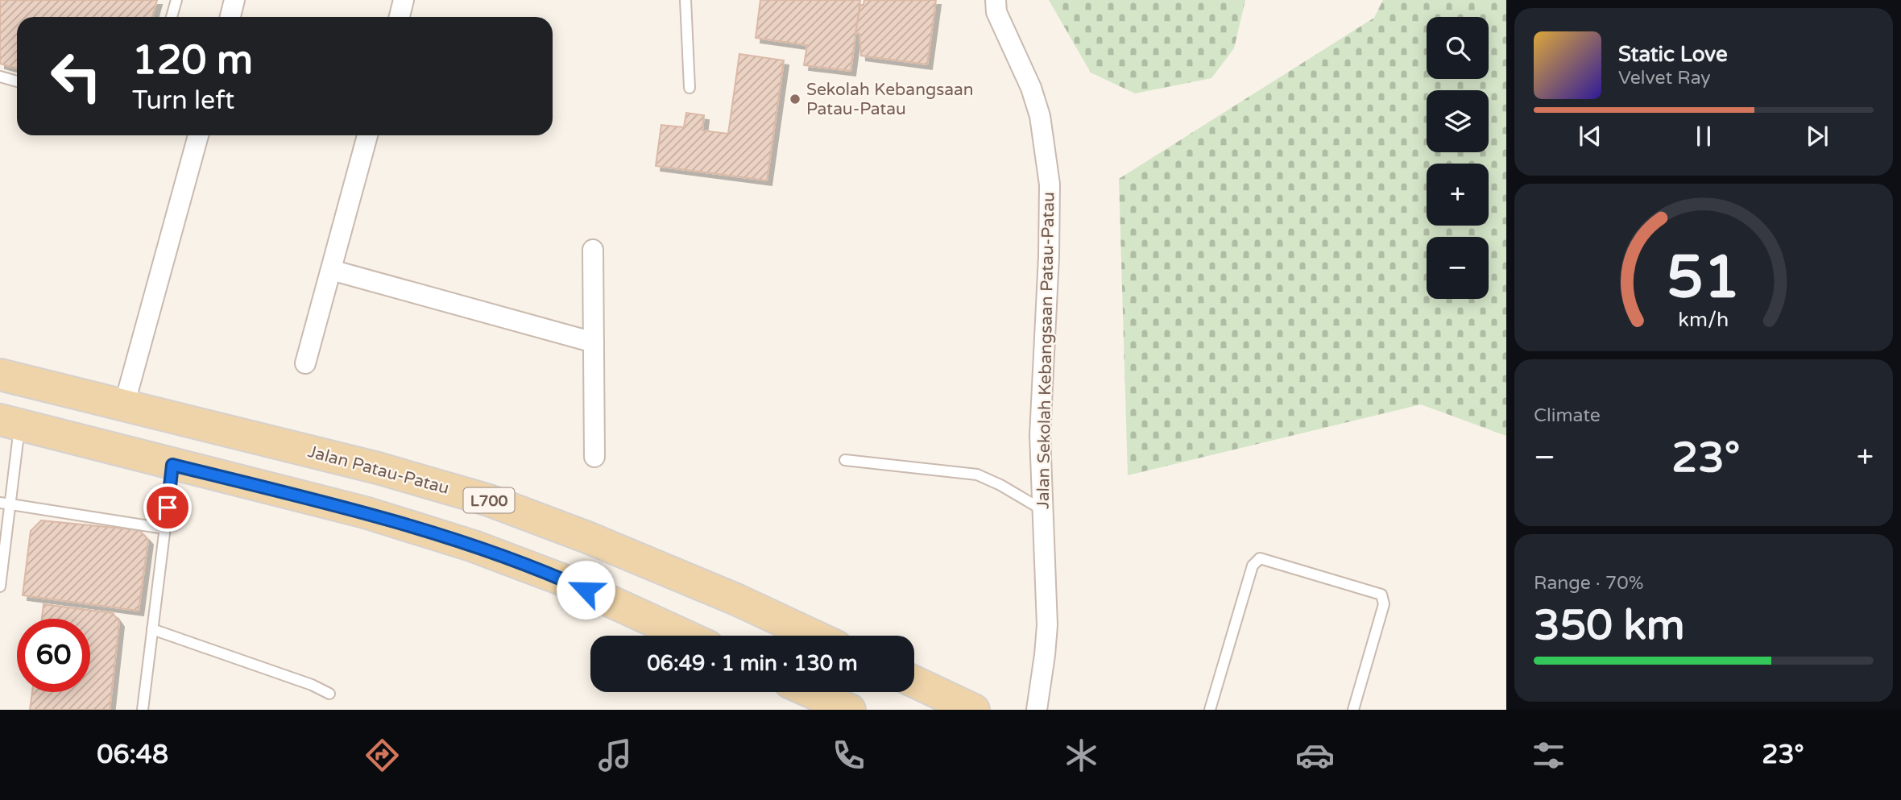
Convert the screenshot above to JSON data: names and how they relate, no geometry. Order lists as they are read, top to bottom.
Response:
{
  "streets": {
    "main road": ["Jalan Patau-Patau", "L700"],
    "street": ["Jalan Sekolah Kebangsaan Patau-Patau"]
  },
  "places": ["Sekolah Kebangsaan Patau-Patau"],
  "page": {
    "map_buttons": ["+", "−"],
    "turn": ["120 m", "Turn left"],
    "song": ["Static Love", "Velvet Ray"],
    "tile": [
      "Climate",
      ["Range · 70%", "350 km"]
    ],
    "heat": ["−", "23°", "+"],
    "limit": "60",
    "trip": "06:49 · 1 min · 130 m",
    "tabs": ["06:48", "23°"],
    "gauge": ["51", "km/h"]
  }
}
